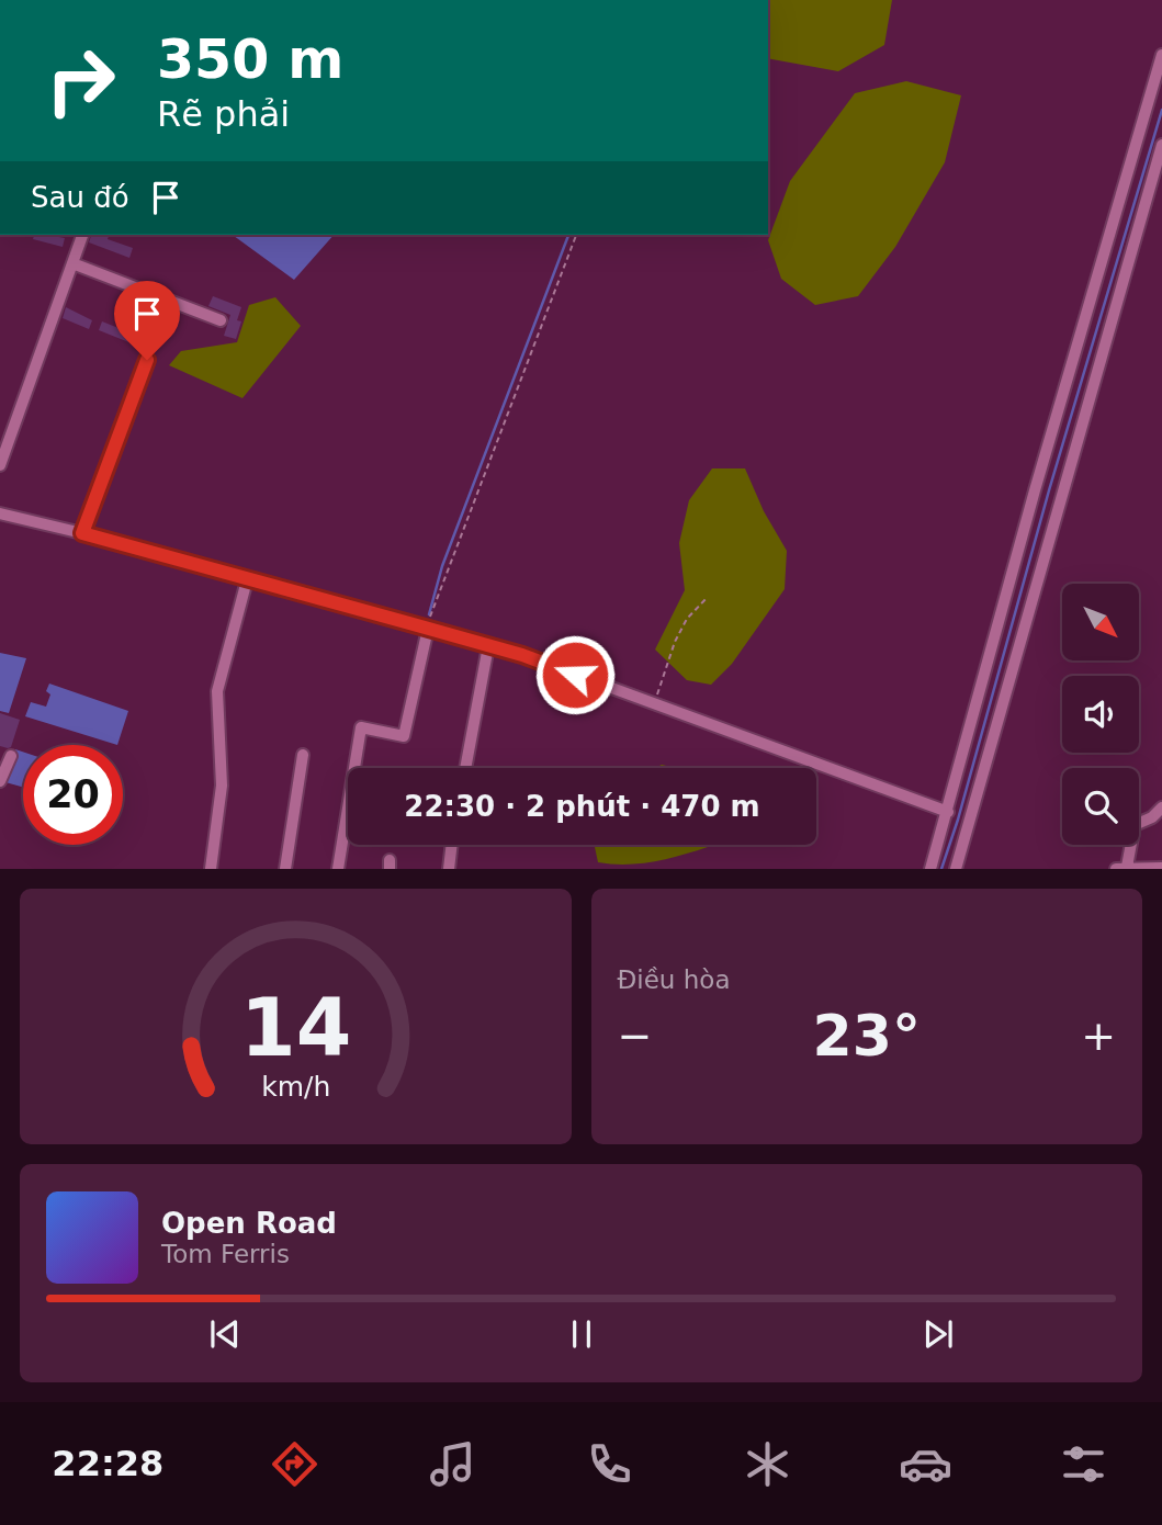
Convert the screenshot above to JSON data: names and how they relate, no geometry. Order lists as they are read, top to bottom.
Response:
{
  "north": "bottom right",
  "page": {
    "turn": ["350 m", "Rẽ phải"],
    "then": "Sau đó",
    "limit": "20",
    "trip": "22:30 · 2 phút · 470 m",
    "tile": "Điều hòa",
    "heat": ["−", "23°", "+"],
    "song": ["Open Road", "Tom Ferris"],
    "tabs": "22:28",
    "gauge": ["14", "km/h"]
  }
}
